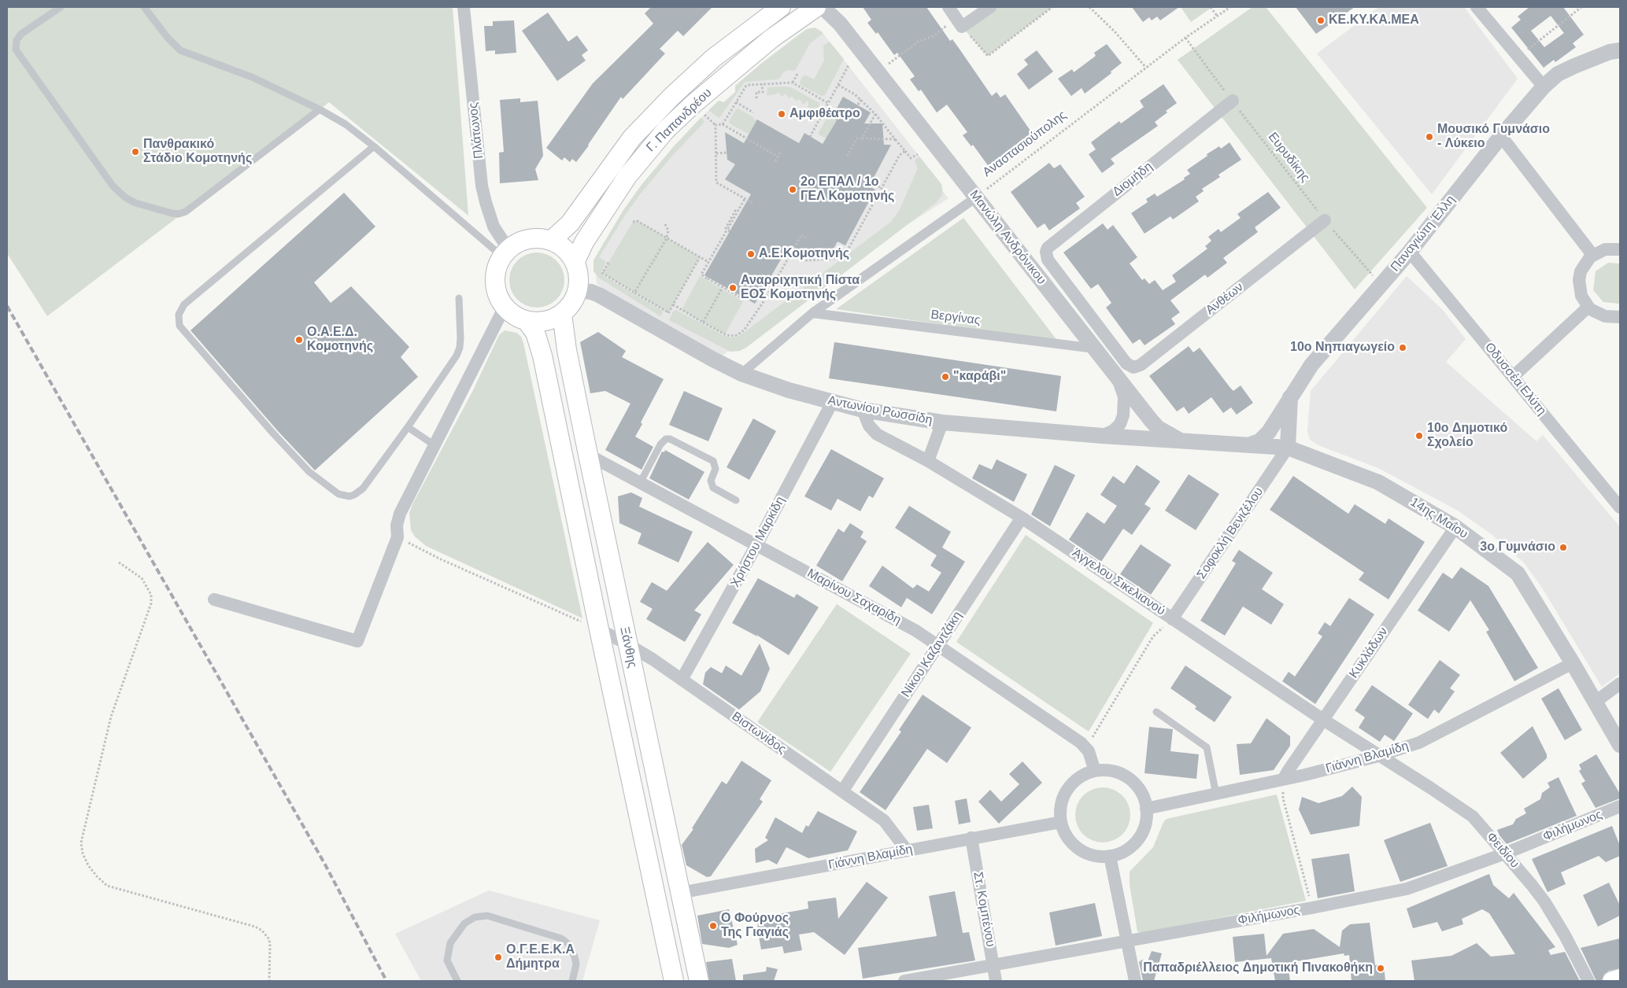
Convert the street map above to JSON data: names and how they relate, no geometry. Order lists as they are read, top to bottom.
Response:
{
  "streets": {
    "main road": ["Γ. Παπανδρέου", "Ξάνθης"],
    "street": [
      "Πλάτωνος",
      "Διομήδη",
      "Παναγιώτη Έλλη",
      "Μανώλη Ανδρόνικου",
      "Ανθέων",
      "Βεργίνας",
      "Οδυσσέα Ελύτη",
      "Αντωνίου Ρωσσίδη",
      "14ης Μαΐου",
      "Σοφοκλή Βενιζέλου",
      "Χρήστου Μαρκίδη",
      "Άγγελου Σικελιανού",
      "Μαρίνου Σαχαρίδη",
      "Κυκλάδων",
      "Νίκου Καζαντζάκη",
      "Βιστωνίδος",
      "Γιάννη Βλαμίδη",
      "Φιλήμωνος",
      "Φειδίου",
      "Στ. Κομπένου"
    ],
    "path": ["Αναστασιούπολης", "Ευρυδίκης"]
  },
  "crossings": [
    ["Γ. Παπανδρέου", "Πλάτωνος"],
    ["Γ. Παπανδρέου", "Αντωνίου Ρωσσίδη"],
    ["Γ. Παπανδρέου", "Ξάνθης"],
    ["Πλάτωνος", "Αντωνίου Ρωσσίδη"],
    ["Πλάτωνος", "Ξάνθης"],
    ["Αναστασιούπολης", "Ευρυδίκης"],
    ["Αναστασιούπολης", "Μανώλη Ανδρόνικου"],
    ["Ευρυδίκης", "Διομήδη"],
    ["Ευρυδίκης", "Παναγιώτη Έλλη"],
    ["Ευρυδίκης", "Ανθέων"],
    ["Διομήδη", "Ανθέων"],
    ["Παναγιώτη Έλλη", "Οδυσσέα Ελύτη"],
    ["Παναγιώτη Έλλη", "14ης Μαΐου"],
    ["Μανώλη Ανδρόνικου", "Βεργίνας"],
    ["Μανώλη Ανδρόνικου", "Αντωνίου Ρωσσίδη"],
    ["Μανώλη Ανδρόνικου", "14ης Μαΐου"],
    ["Αντωνίου Ρωσσίδη", "14ης Μαΐου"],
    ["Αντωνίου Ρωσσίδη", "Χρήστου Μαρκίδη"],
    ["Αντωνίου Ρωσσίδη", "Άγγελου Σικελιανού"],
    ["Αντωνίου Ρωσσίδη", "Ξάνθης"],
    ["14ης Μαΐου", "Σοφοκλή Βενιζέλου"],
    ["14ης Μαΐου", "Κυκλάδων"],
    ["14ης Μαΐου", "Γιάννη Βλαμίδη"],
    ["Σοφοκλή Βενιζέλου", "Άγγελου Σικελιανού"],
    ["Χρήστου Μαρκίδη", "Μαρίνου Σαχαρίδη"],
    ["Χρήστου Μαρκίδη", "Βιστωνίδος"],
    ["Άγγελου Σικελιανού", "Κυκλάδων"],
    ["Άγγελου Σικελιανού", "Νίκου Καζαντζάκη"],
    ["Άγγελου Σικελιανού", "Γιάννη Βλαμίδη"],
    ["Άγγελου Σικελιανού", "Φειδίου"],
    ["Μαρίνου Σαχαρίδη", "Ξάνθης"],
    ["Μαρίνου Σαχαρίδη", "Νίκου Καζαντζάκη"],
    ["Ξάνθης", "Βιστωνίδος"],
    ["Ξάνθης", "Γιάννη Βλαμίδη"],
    ["Κυκλάδων", "Γιάννη Βλαμίδη"],
    ["Νίκου Καζαντζάκη", "Βιστωνίδος"],
    ["Βιστωνίδος", "Γιάννη Βλαμίδη"],
    ["Γιάννη Βλαμίδη", "Φειδίου"],
    ["Γιάννη Βλαμίδη", "Στ. Κομπένου"],
    ["Φιλήμωνος", "Φειδίου"],
    ["Φιλήμωνος", "Στ. Κομπένου"]
  ],
  "places": [
    "ΚΕ.ΚΥ.ΚΑ.ΜΕΑ",
    "Αμφιθέατρο",
    "Μουσικό Γυμνάσιο - Λύκειο",
    "Πανθρακικό Στάδιο Κομοτηνής",
    "2ο ΕΠΑΛ / 1ο ΓΕΛ Κομοτηνής",
    "Α.Ε.Κομοτηνής",
    "Αναρριχητική Πίστα ΕΟΣ Κομοτηνής",
    "Ο.Α.Ε.Δ. Κομοτηνής",
    "10ο Νηπιαγωγείο",
    "\"καράβι\"",
    "10ο Δημοτικό Σχολείο",
    "3ο Γυμνάσιο",
    "Ο Φούρνος Της Γιαγιάς",
    "Ο.Γ.Ε.Ε.Κ.Α Δήμητρα",
    "Παπαδριέλλειος Δημοτική Πινακοθήκη"
  ]
}
